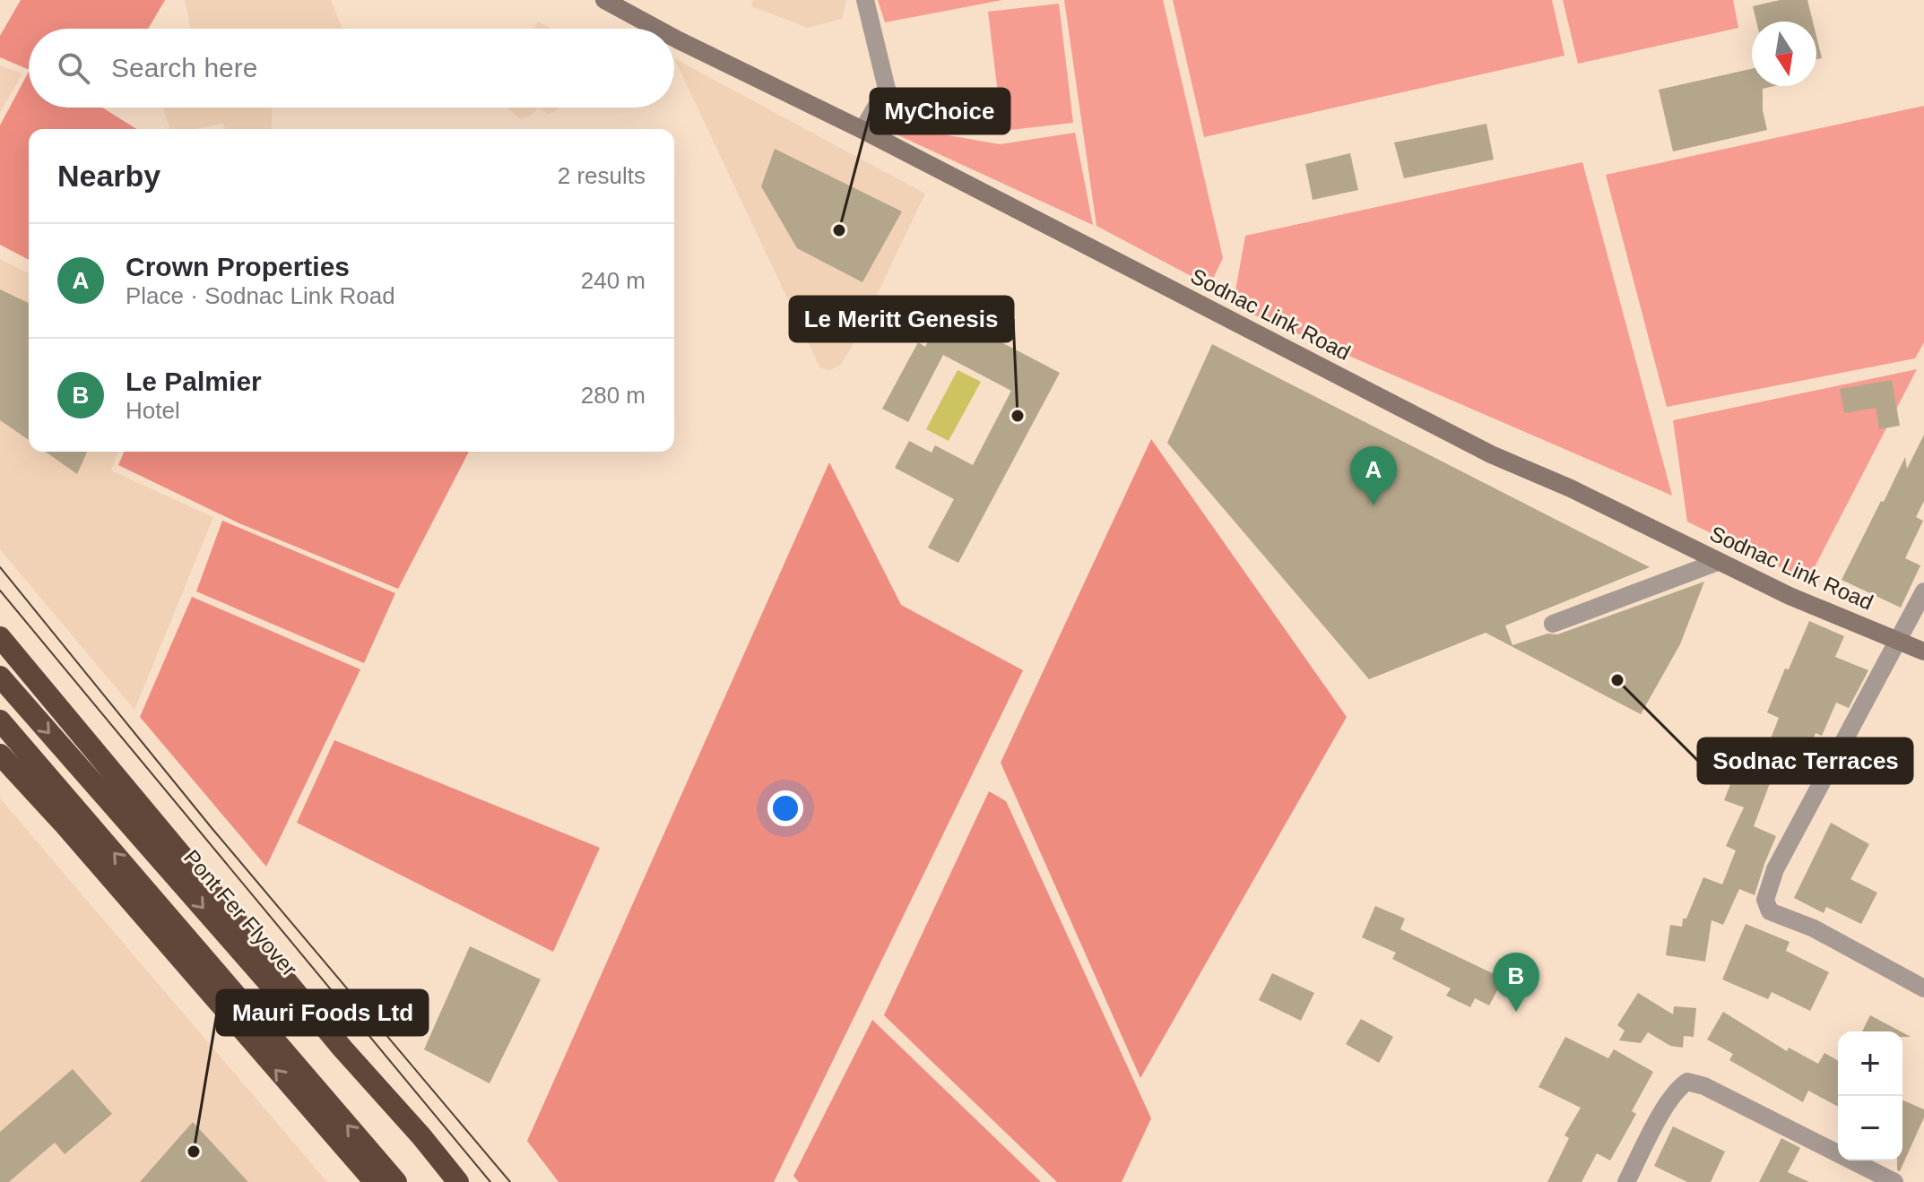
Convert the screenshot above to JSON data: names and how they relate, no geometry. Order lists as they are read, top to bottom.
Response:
{
  "streets": {
    "highway": ["Pont Fer Flyover"],
    "main road": ["Sodnac Link Road"]
  },
  "places": [
    "MyChoice",
    "Le Meritt Genesis",
    "Sodnac Terraces",
    "Mauri Foods Ltd"
  ],
  "north": "bottom",
  "page": {
    "search": "Search here",
    "heading": ["Nearby", "2 results"],
    "list": [
      {
        "mark": "A",
        "name": "Crown Properties",
        "note": "Place · Sodnac Link Road",
        "value": "240 m"
      },
      {
        "mark": "B",
        "name": "Le Palmier",
        "note": "Hotel",
        "value": "280 m"
      }
    ],
    "pins": ["A", "B"],
    "map_buttons": ["+", "−"]
  }
}
